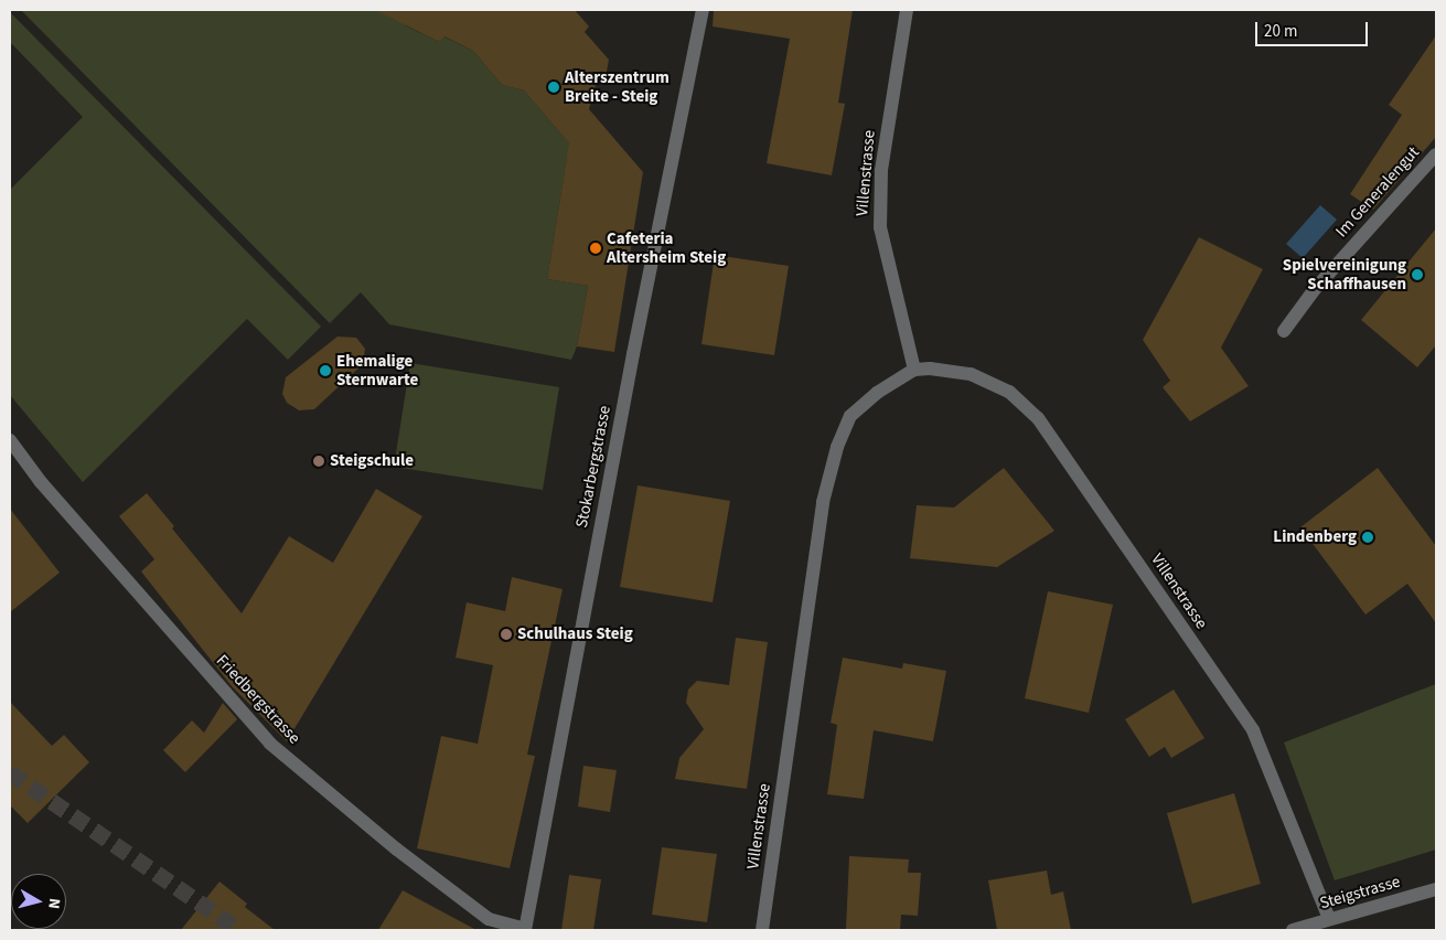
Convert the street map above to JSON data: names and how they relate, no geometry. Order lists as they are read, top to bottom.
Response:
{
  "streets": {
    "street": [
      "Villenstrasse",
      "Im Generalengut",
      "Stokarbergstrasse",
      "Friedbergstrasse",
      "Steigstrasse"
    ]
  },
  "crossings": [
    ["Villenstrasse", "Steigstrasse"],
    ["Stokarbergstrasse", "Friedbergstrasse"]
  ],
  "places": [
    "Alterszentrum Breite - Steig",
    "Cafeteria Altersheim Steig",
    "Spielvereinigung Schaffhausen",
    "Ehemalige Sternwarte",
    "Steigschule",
    "Lindenberg",
    "Schulhaus Steig"
  ],
  "scale_bar": "20 m",
  "north": "right"
}
